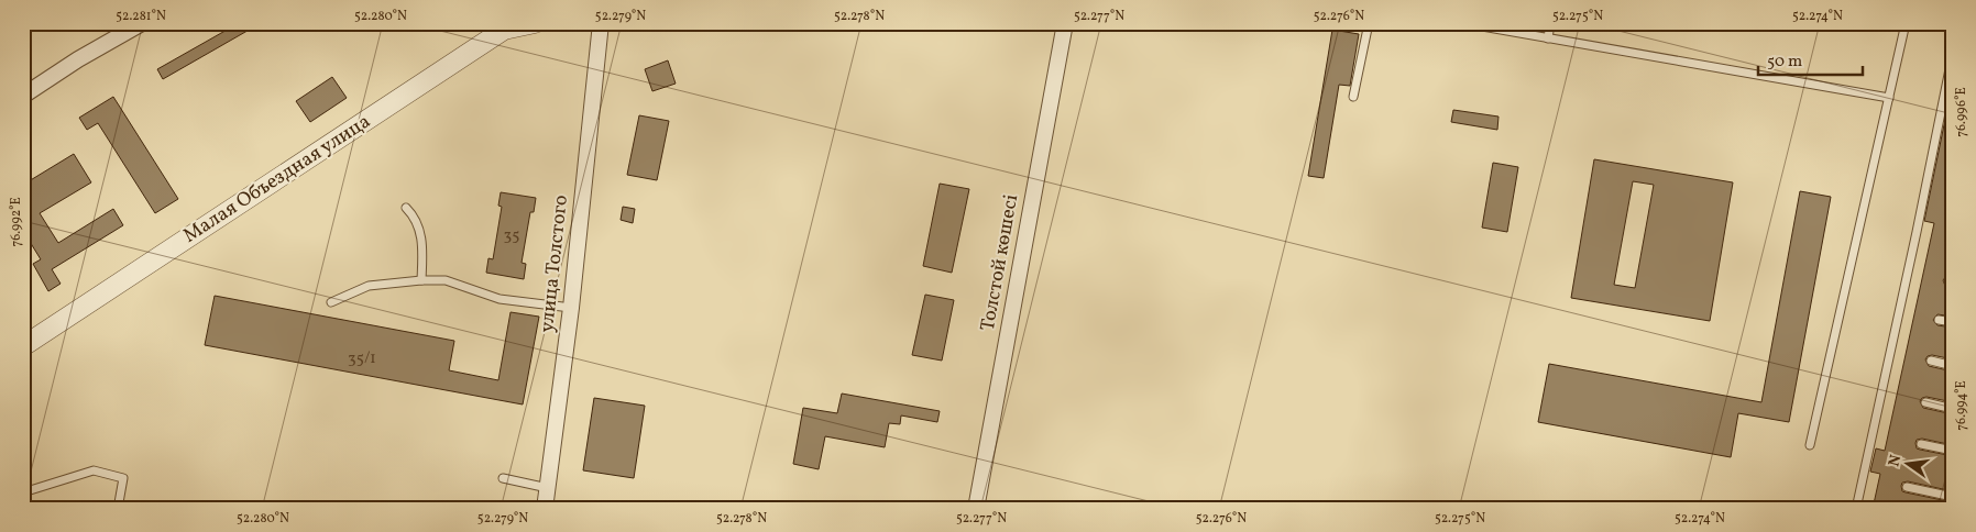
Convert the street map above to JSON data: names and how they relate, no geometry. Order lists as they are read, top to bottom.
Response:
{
  "streets": {
    "street": ["Малая Объездная улица", "Толстой көшесі", "улица Толстого"]
  },
  "house_numbers": ["35", "35/1"],
  "scale_bar": "50 m",
  "north": "left",
  "coordinates": [
    "52.281°N",
    "52.280°N",
    "52.279°N",
    "52.278°N",
    "52.277°N",
    "52.276°N",
    "52.275°N",
    "52.274°N",
    "76.996°E",
    "76.992°E",
    "76.994°E"
  ]
}
